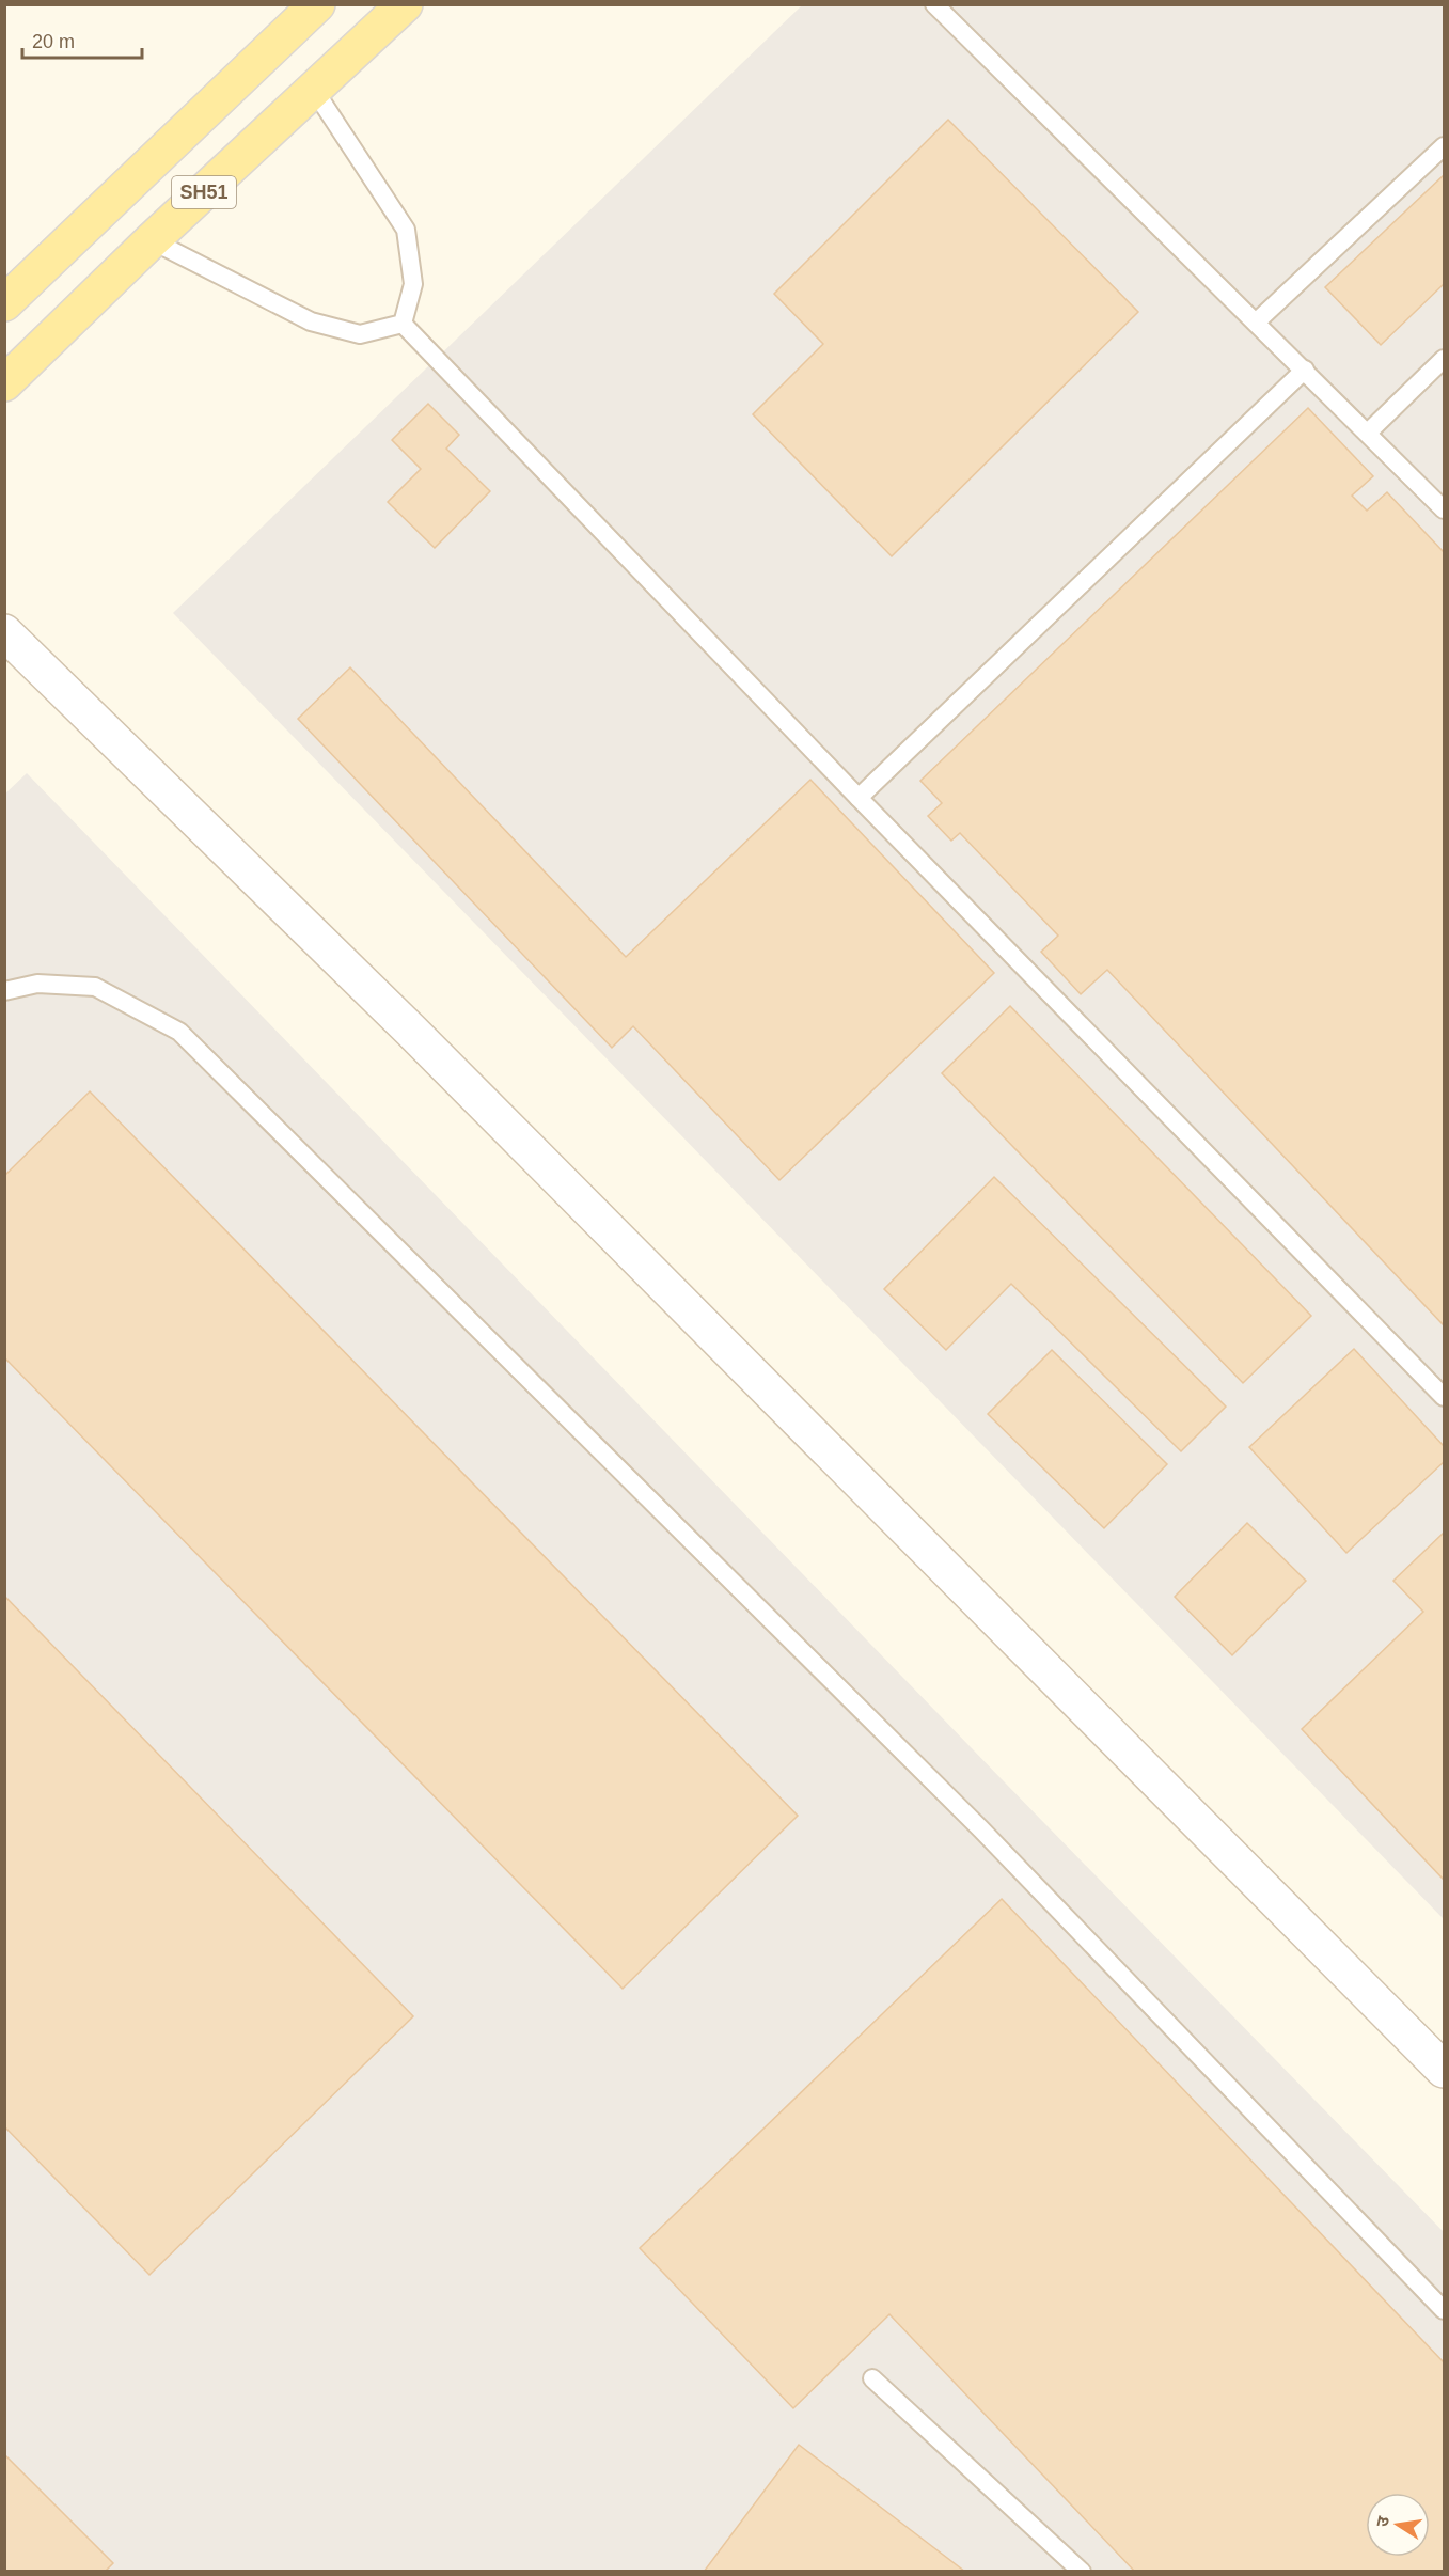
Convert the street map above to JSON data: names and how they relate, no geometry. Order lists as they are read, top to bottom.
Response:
{
  "streets": {
    "main road": ["SH51"]
  },
  "scale_bar": "20 m",
  "north": "left"
}
